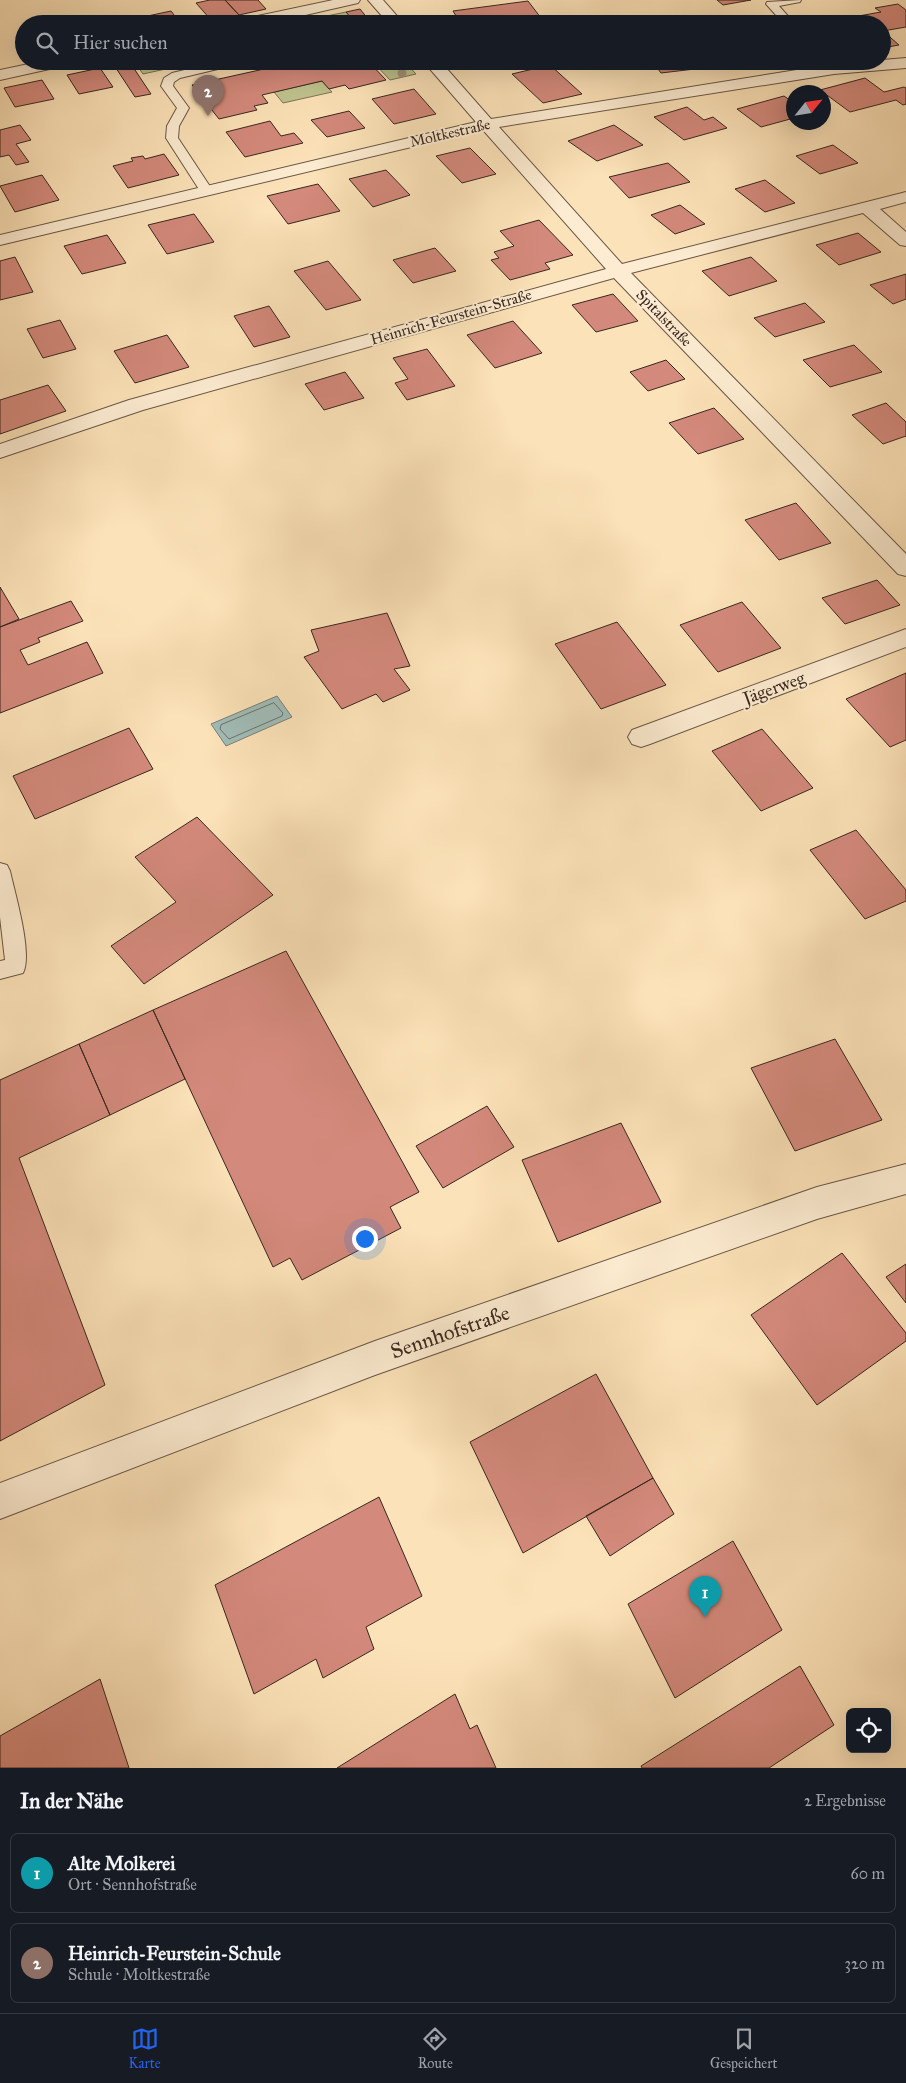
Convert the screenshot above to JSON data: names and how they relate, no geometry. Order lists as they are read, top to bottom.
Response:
{
  "streets": {
    "street": [
      "Moltkestraße",
      "Heinrich-Feurstein-Straße",
      "Spitalstraße",
      "Jägerweg",
      "Sennhofstraße"
    ]
  },
  "crossings": [
    ["Moltkestraße", "Spitalstraße"],
    ["Heinrich-Feurstein-Straße", "Spitalstraße"]
  ],
  "north": "top right",
  "page": {
    "search": "Hier suchen",
    "pins": ["2", "1"],
    "heading": ["In der Nähe", "2 Ergebnisse"],
    "list": [
      {
        "mark": "1",
        "name": "Alte Molkerei",
        "note": "Ort · Sennhofstraße",
        "value": "60 m"
      },
      {
        "mark": "2",
        "name": "Heinrich-Feurstein-Schule",
        "note": "Schule · Moltkestraße",
        "value": "320 m"
      }
    ],
    "nav": ["Karte", "Route", "Gespeichert"]
  }
}
